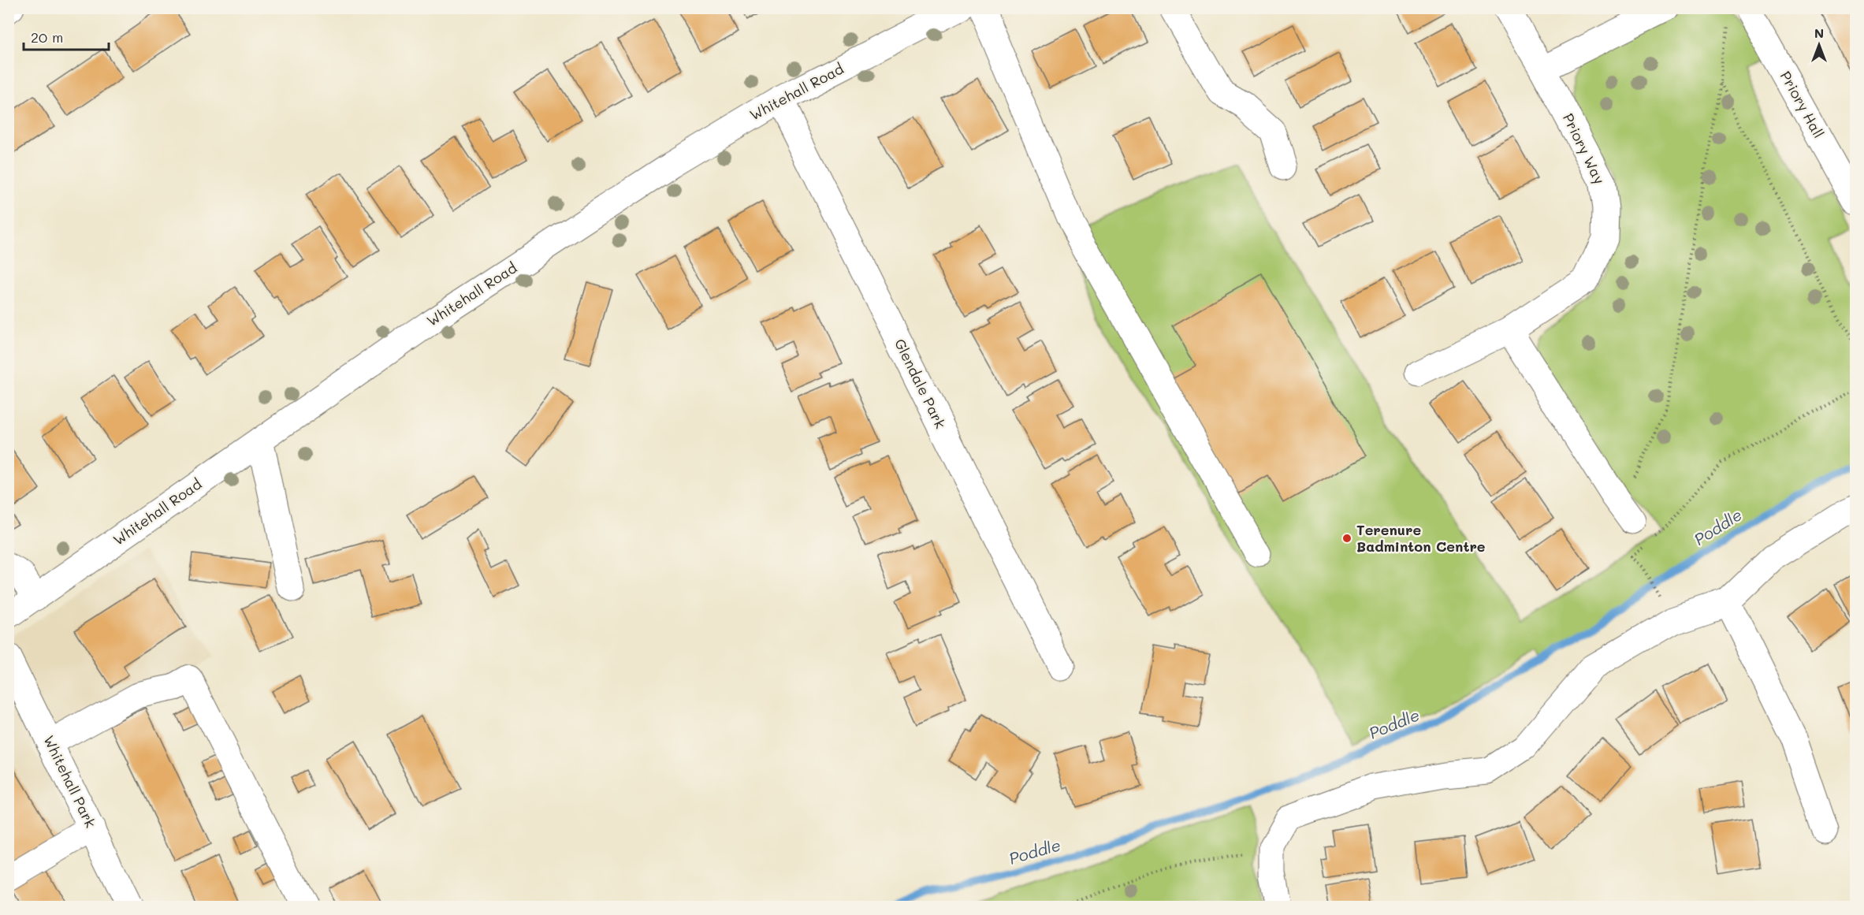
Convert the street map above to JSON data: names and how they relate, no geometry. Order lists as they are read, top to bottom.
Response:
{
  "streets": {
    "street": [
      "Whitehall Road",
      "Priory Hall",
      "Priory Way",
      "Glendale Park",
      "Whitehall Park"
    ]
  },
  "crossings": [
    ["Whitehall Road", "Glendale Park"]
  ],
  "water": ["Poddle"],
  "places": ["Terenure Badminton Centre"],
  "scale_bar": "20 m",
  "north": "top"
}
